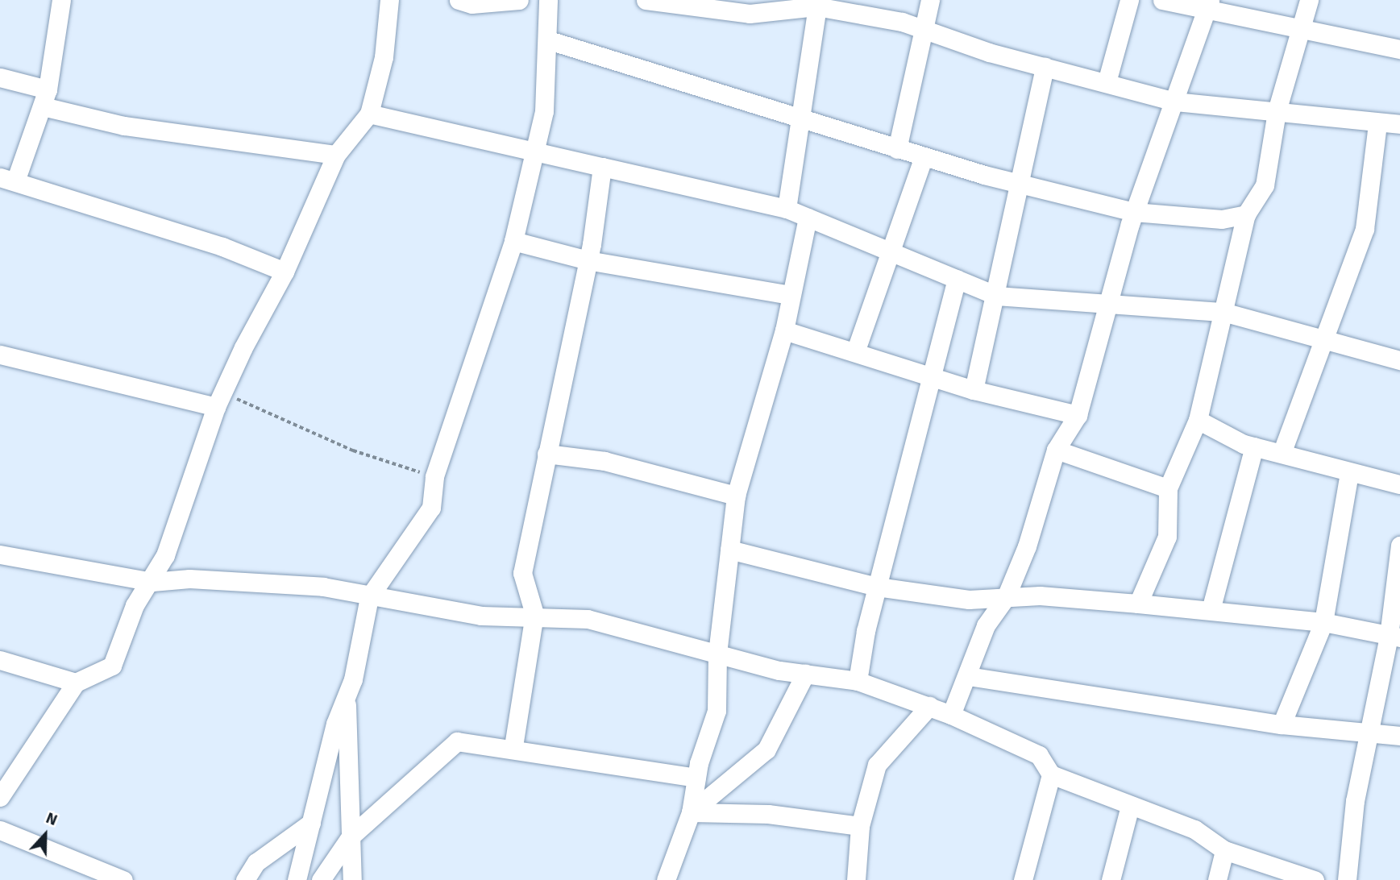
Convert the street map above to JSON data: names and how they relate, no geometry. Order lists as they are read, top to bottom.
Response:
{
  "north": "top"
}
